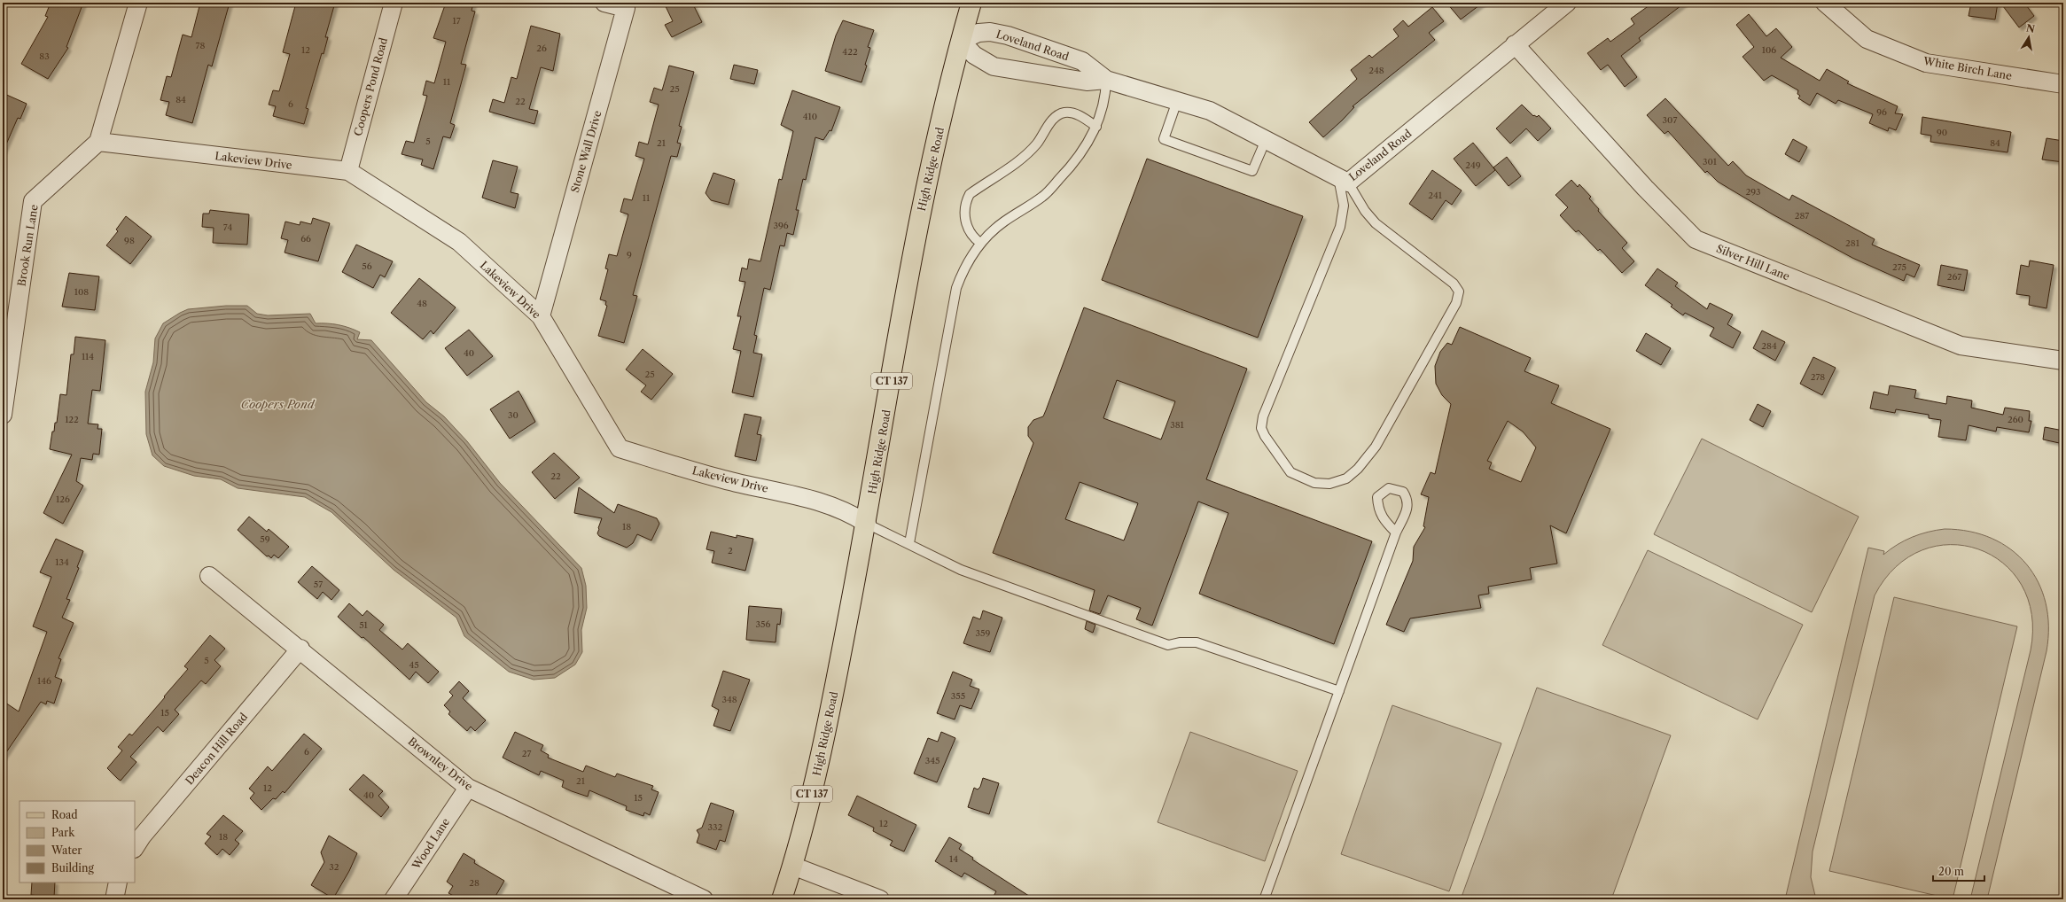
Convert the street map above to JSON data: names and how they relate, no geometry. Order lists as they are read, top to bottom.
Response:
{
  "streets": {
    "main road": ["High Ridge Road", "CT 137"],
    "street": [
      "Loveland Road",
      "White Birch Lane",
      "Coopers Pond Road",
      "Stone Wall Drive",
      "Lakeview Drive",
      "Brook Run Lane",
      "Silver Hill Lane",
      "Deacon Hill Road",
      "Brownley Drive",
      "Wood Lane"
    ]
  },
  "crossings": [
    ["Loveland Road", "High Ridge Road"],
    ["Loveland Road", "Silver Hill Lane"],
    ["Coopers Pond Road", "Lakeview Drive"],
    ["Stone Wall Drive", "Lakeview Drive"],
    ["Lakeview Drive", "High Ridge Road"],
    ["Lakeview Drive", "Brook Run Lane"],
    ["Deacon Hill Road", "Brownley Drive"],
    ["Brownley Drive", "Wood Lane"]
  ],
  "water": ["Coopers Pond"],
  "house_numbers": [
    "17",
    "78",
    "26",
    "12",
    "106",
    "422",
    "83",
    "248",
    "11",
    "25",
    "84",
    "22",
    "6",
    "96",
    "410",
    "307",
    "90",
    "5",
    "21",
    "84",
    "301",
    "249",
    "293",
    "241",
    "11",
    "287",
    "396",
    "74",
    "66",
    "98",
    "281",
    "9",
    "56",
    "275",
    "267",
    "108",
    "48",
    "284",
    "40",
    "114",
    "25",
    "278",
    "30",
    "122",
    "260",
    "381",
    "22",
    "126",
    "18",
    "59",
    "2",
    "134",
    "57",
    "356",
    "51",
    "359",
    "5",
    "45",
    "146",
    "355",
    "348",
    "15",
    "6",
    "27",
    "345",
    "21",
    "12",
    "40",
    "15",
    "12",
    "332",
    "18",
    "14",
    "32",
    "28"
  ],
  "legend": [
    "Road",
    "Park",
    "Water",
    "Building"
  ],
  "scale_bar": "20 m",
  "north": "top"
}
